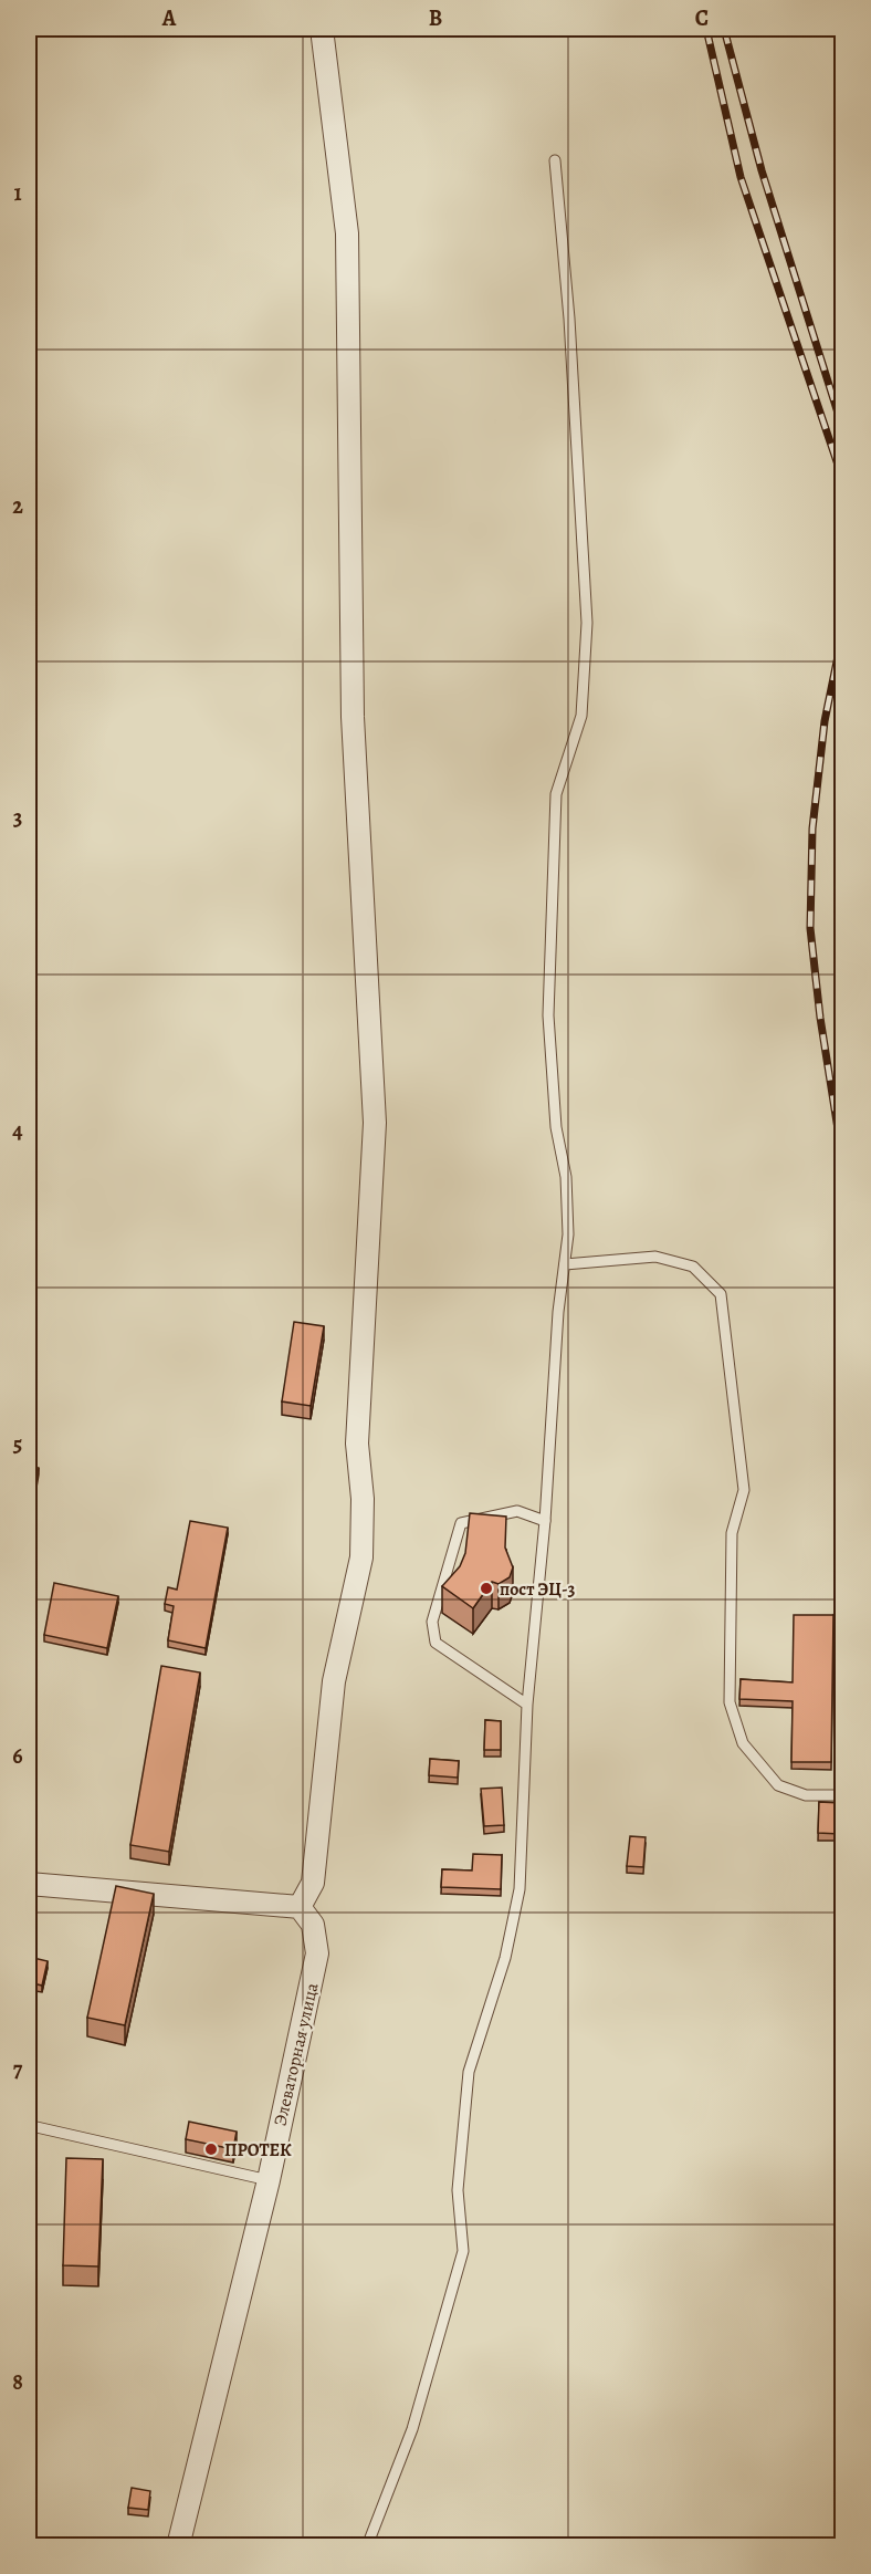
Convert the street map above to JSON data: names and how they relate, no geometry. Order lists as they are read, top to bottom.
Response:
{
  "streets": {
    "street": ["Элеваторная улица"]
  },
  "places": ["пост ЭЦ-3", "ПРОТЕК"],
  "grid": {
    "columns": ["A", "B", "C"],
    "rows": [
      "1",
      "2",
      "3",
      "4",
      "5",
      "6",
      "7",
      "8"
    ]
  }
}
